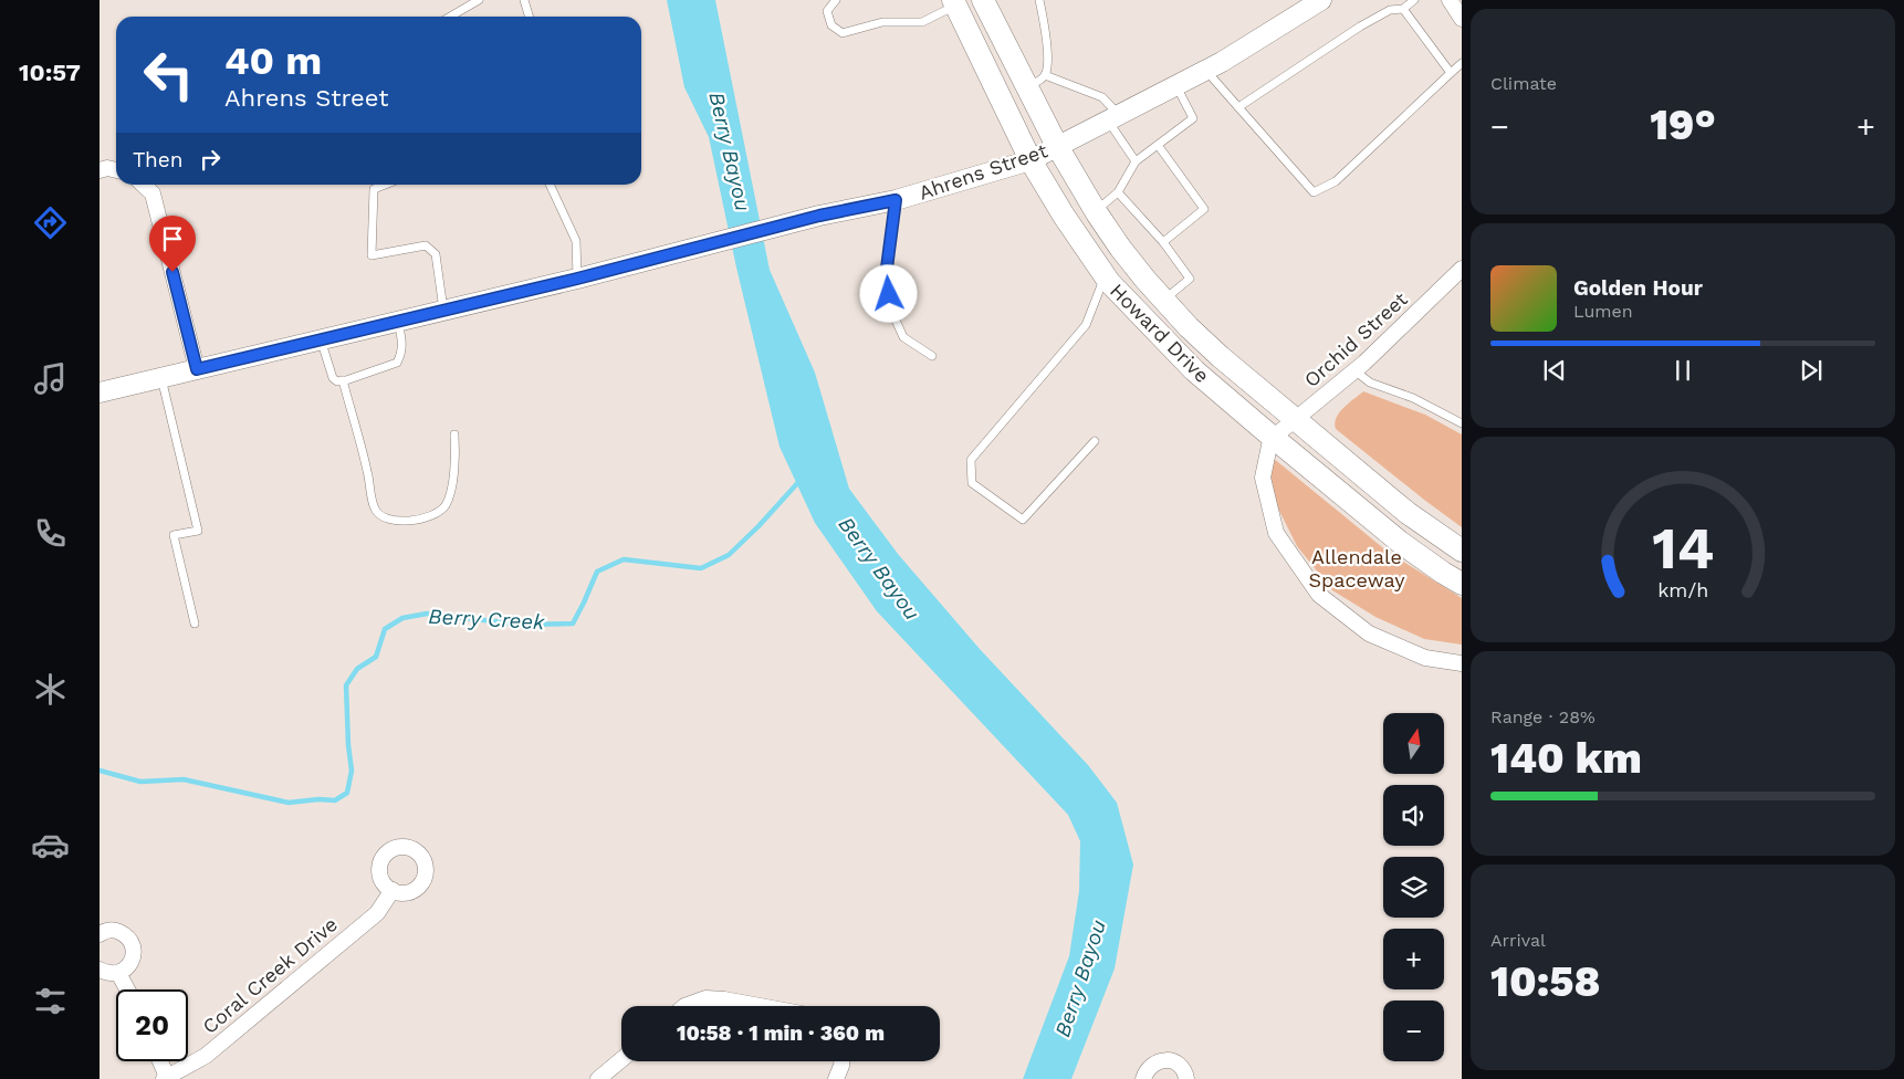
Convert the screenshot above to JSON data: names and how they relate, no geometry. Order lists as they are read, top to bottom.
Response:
{
  "streets": {
    "main road": ["Howard Drive"],
    "street": ["Ahrens Street", "Orchid Street", "Coral Creek Drive"]
  },
  "crossings": [
    ["Ahrens Street", "Howard Drive"],
    ["Howard Drive", "Orchid Street"]
  ],
  "water": ["Berry Bayou", "Berry Creek"],
  "parks": ["Allendale Spaceway"],
  "north": "top",
  "page": {
    "tabs": "10:57",
    "tile": [
      "Climate",
      ["Range · 28%", "140 km"],
      ["Arrival", "10:58"]
    ],
    "turn": ["40 m", "Ahrens Street"],
    "heat": ["−", "19°", "+"],
    "then": "Then",
    "song": ["Golden Hour", "Lumen"],
    "map_buttons": ["+", "−"],
    "limit": "20",
    "trip": "10:58 · 1 min · 360 m",
    "gauge": ["14", "km/h"]
  }
}
